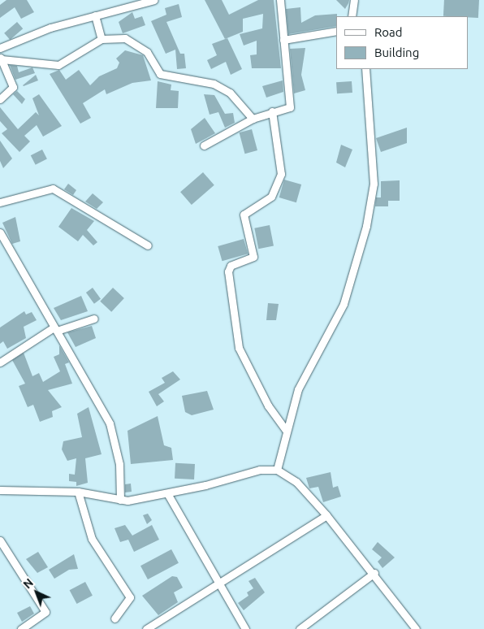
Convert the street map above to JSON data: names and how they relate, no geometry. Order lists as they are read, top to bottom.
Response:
{
  "legend": ["Road", "Building"],
  "north": "top left"
}
